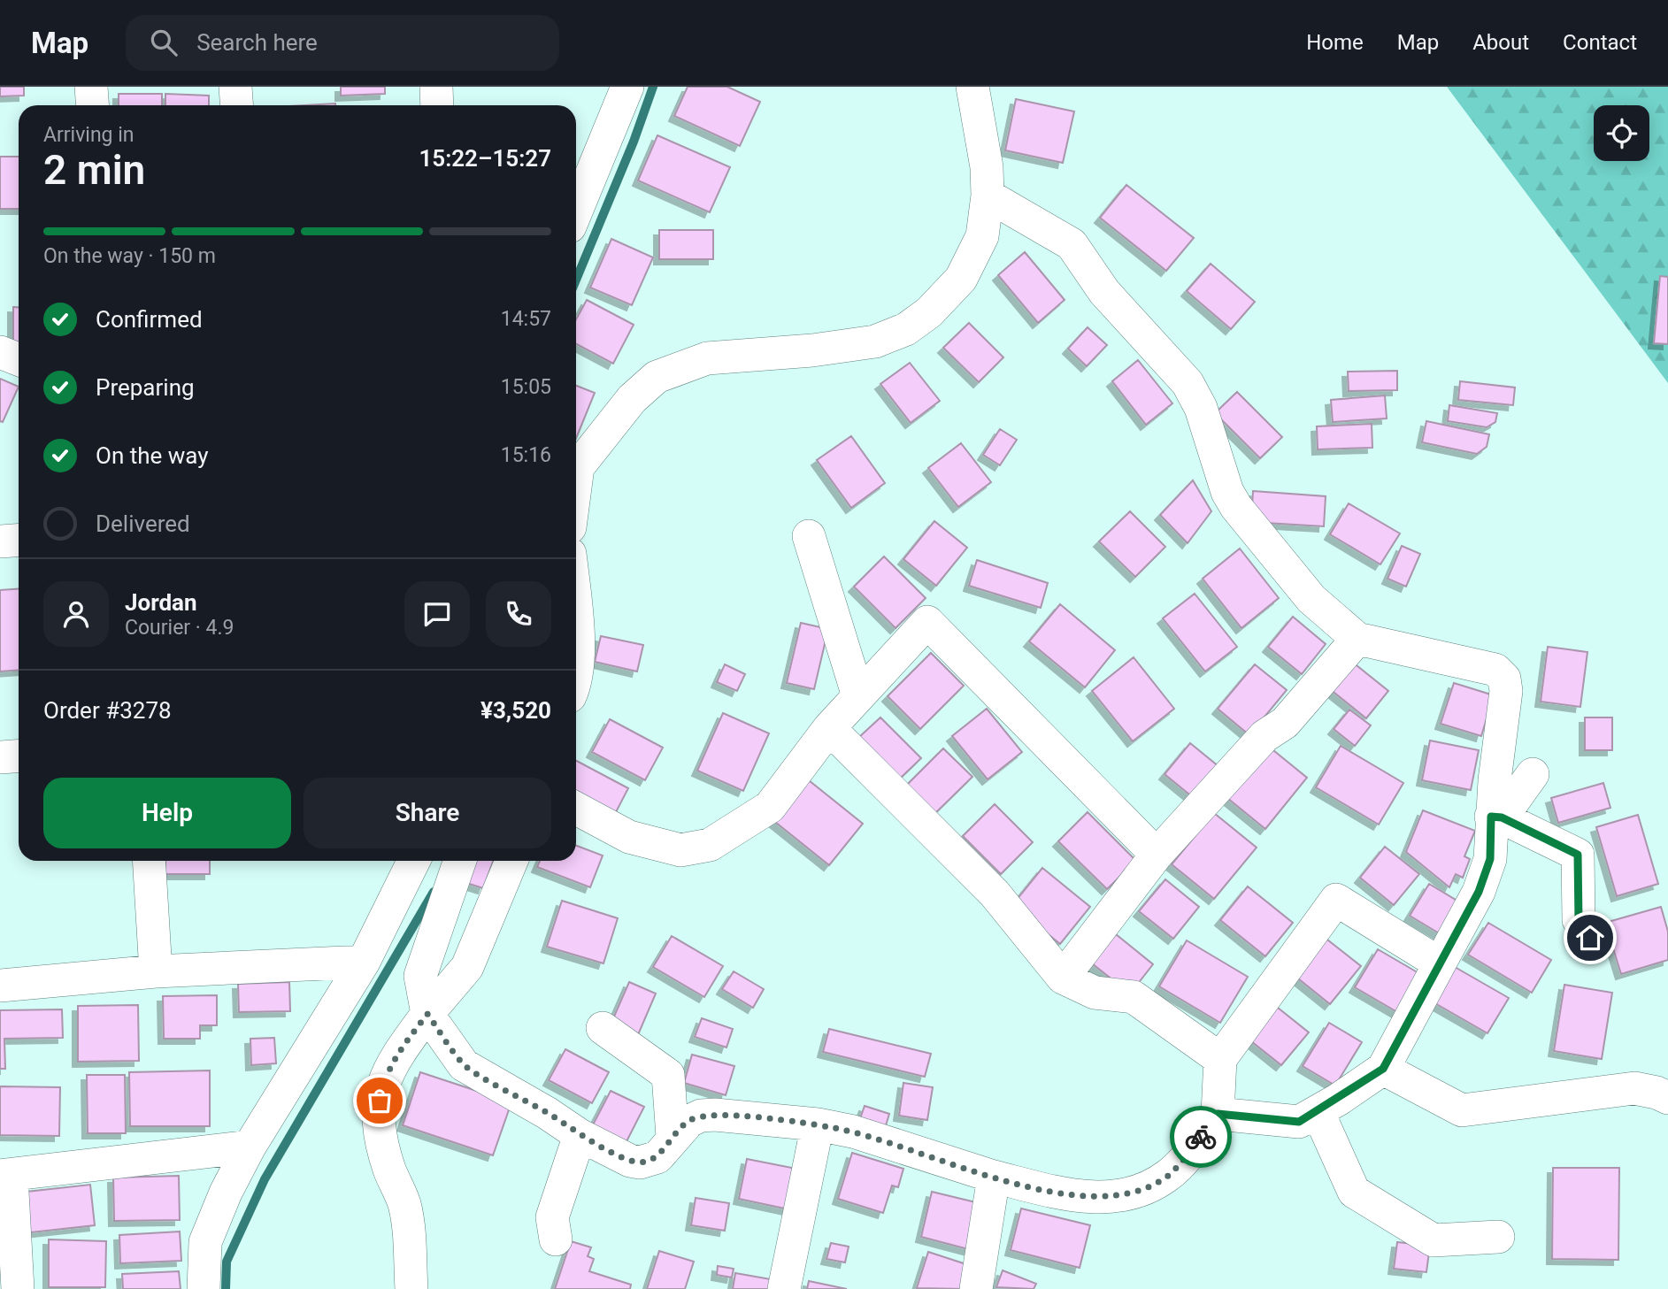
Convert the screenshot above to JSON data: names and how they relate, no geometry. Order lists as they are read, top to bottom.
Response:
{
  "page": {
    "header": "Map",
    "search": "Search here",
    "nav": [
      "Home",
      "Map",
      "About",
      "Contact"
    ],
    "heading": ["2 min", "Arriving in", "15:22–15:27"],
    "panel": [
      "Jordan",
      "Courier · 4.9",
      "Order #3278",
      "¥3,520"
    ],
    "bar": "On the way · 150 m",
    "list": [
      ["Confirmed", "14:57"],
      ["Preparing", "15:05"],
      ["On the way", "15:16"],
      "Delivered"
    ],
    "buttons": ["Help", "Share"]
  }
}
